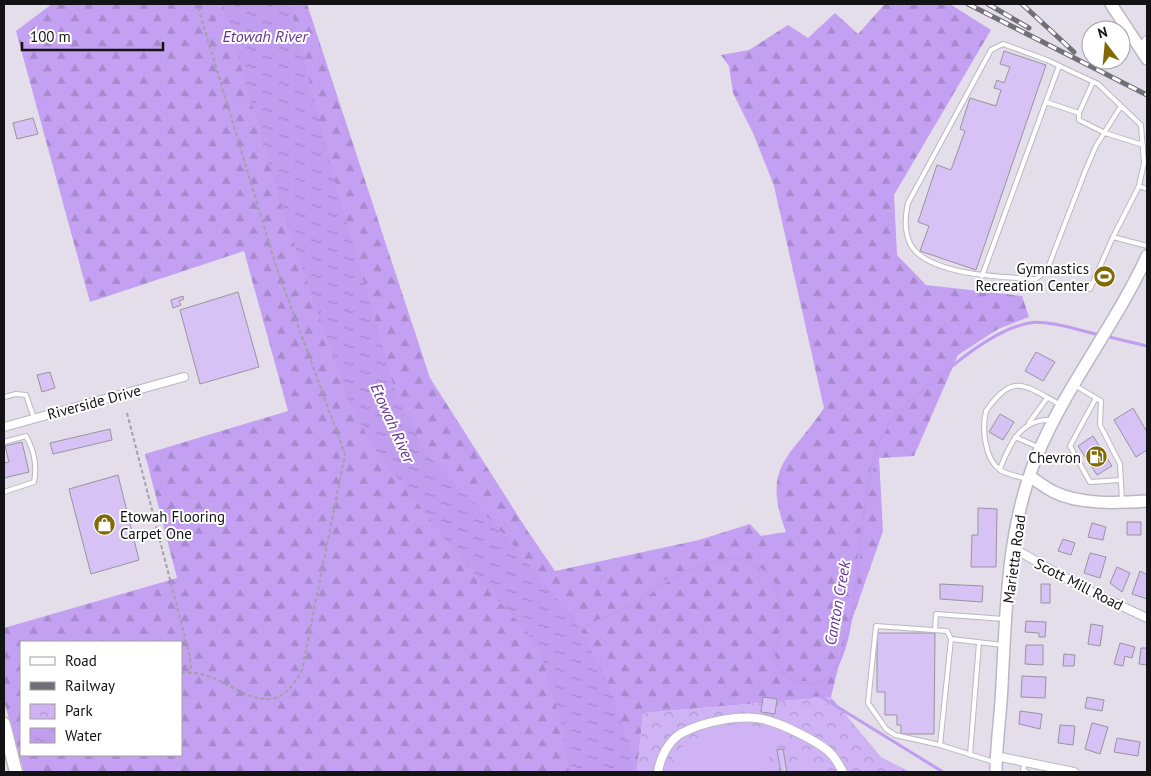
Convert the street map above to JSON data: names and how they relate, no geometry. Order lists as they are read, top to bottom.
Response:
{
  "streets": {
    "street": ["Riverside Drive", "Marietta Road", "Scott Mill Road"]
  },
  "crossings": [
    ["Marietta Road", "Scott Mill Road"]
  ],
  "water": ["Etowah River", "Canton Creek"],
  "places": {
    "sports": ["Gymnastics Recreation Center"],
    "fuel station": ["Chevron"],
    "shop": ["Etowah Flooring Carpet One"]
  },
  "legend": [
    "Road",
    "Railway",
    "Park",
    "Water"
  ],
  "scale_bar": "100 m",
  "north": "top"
}
